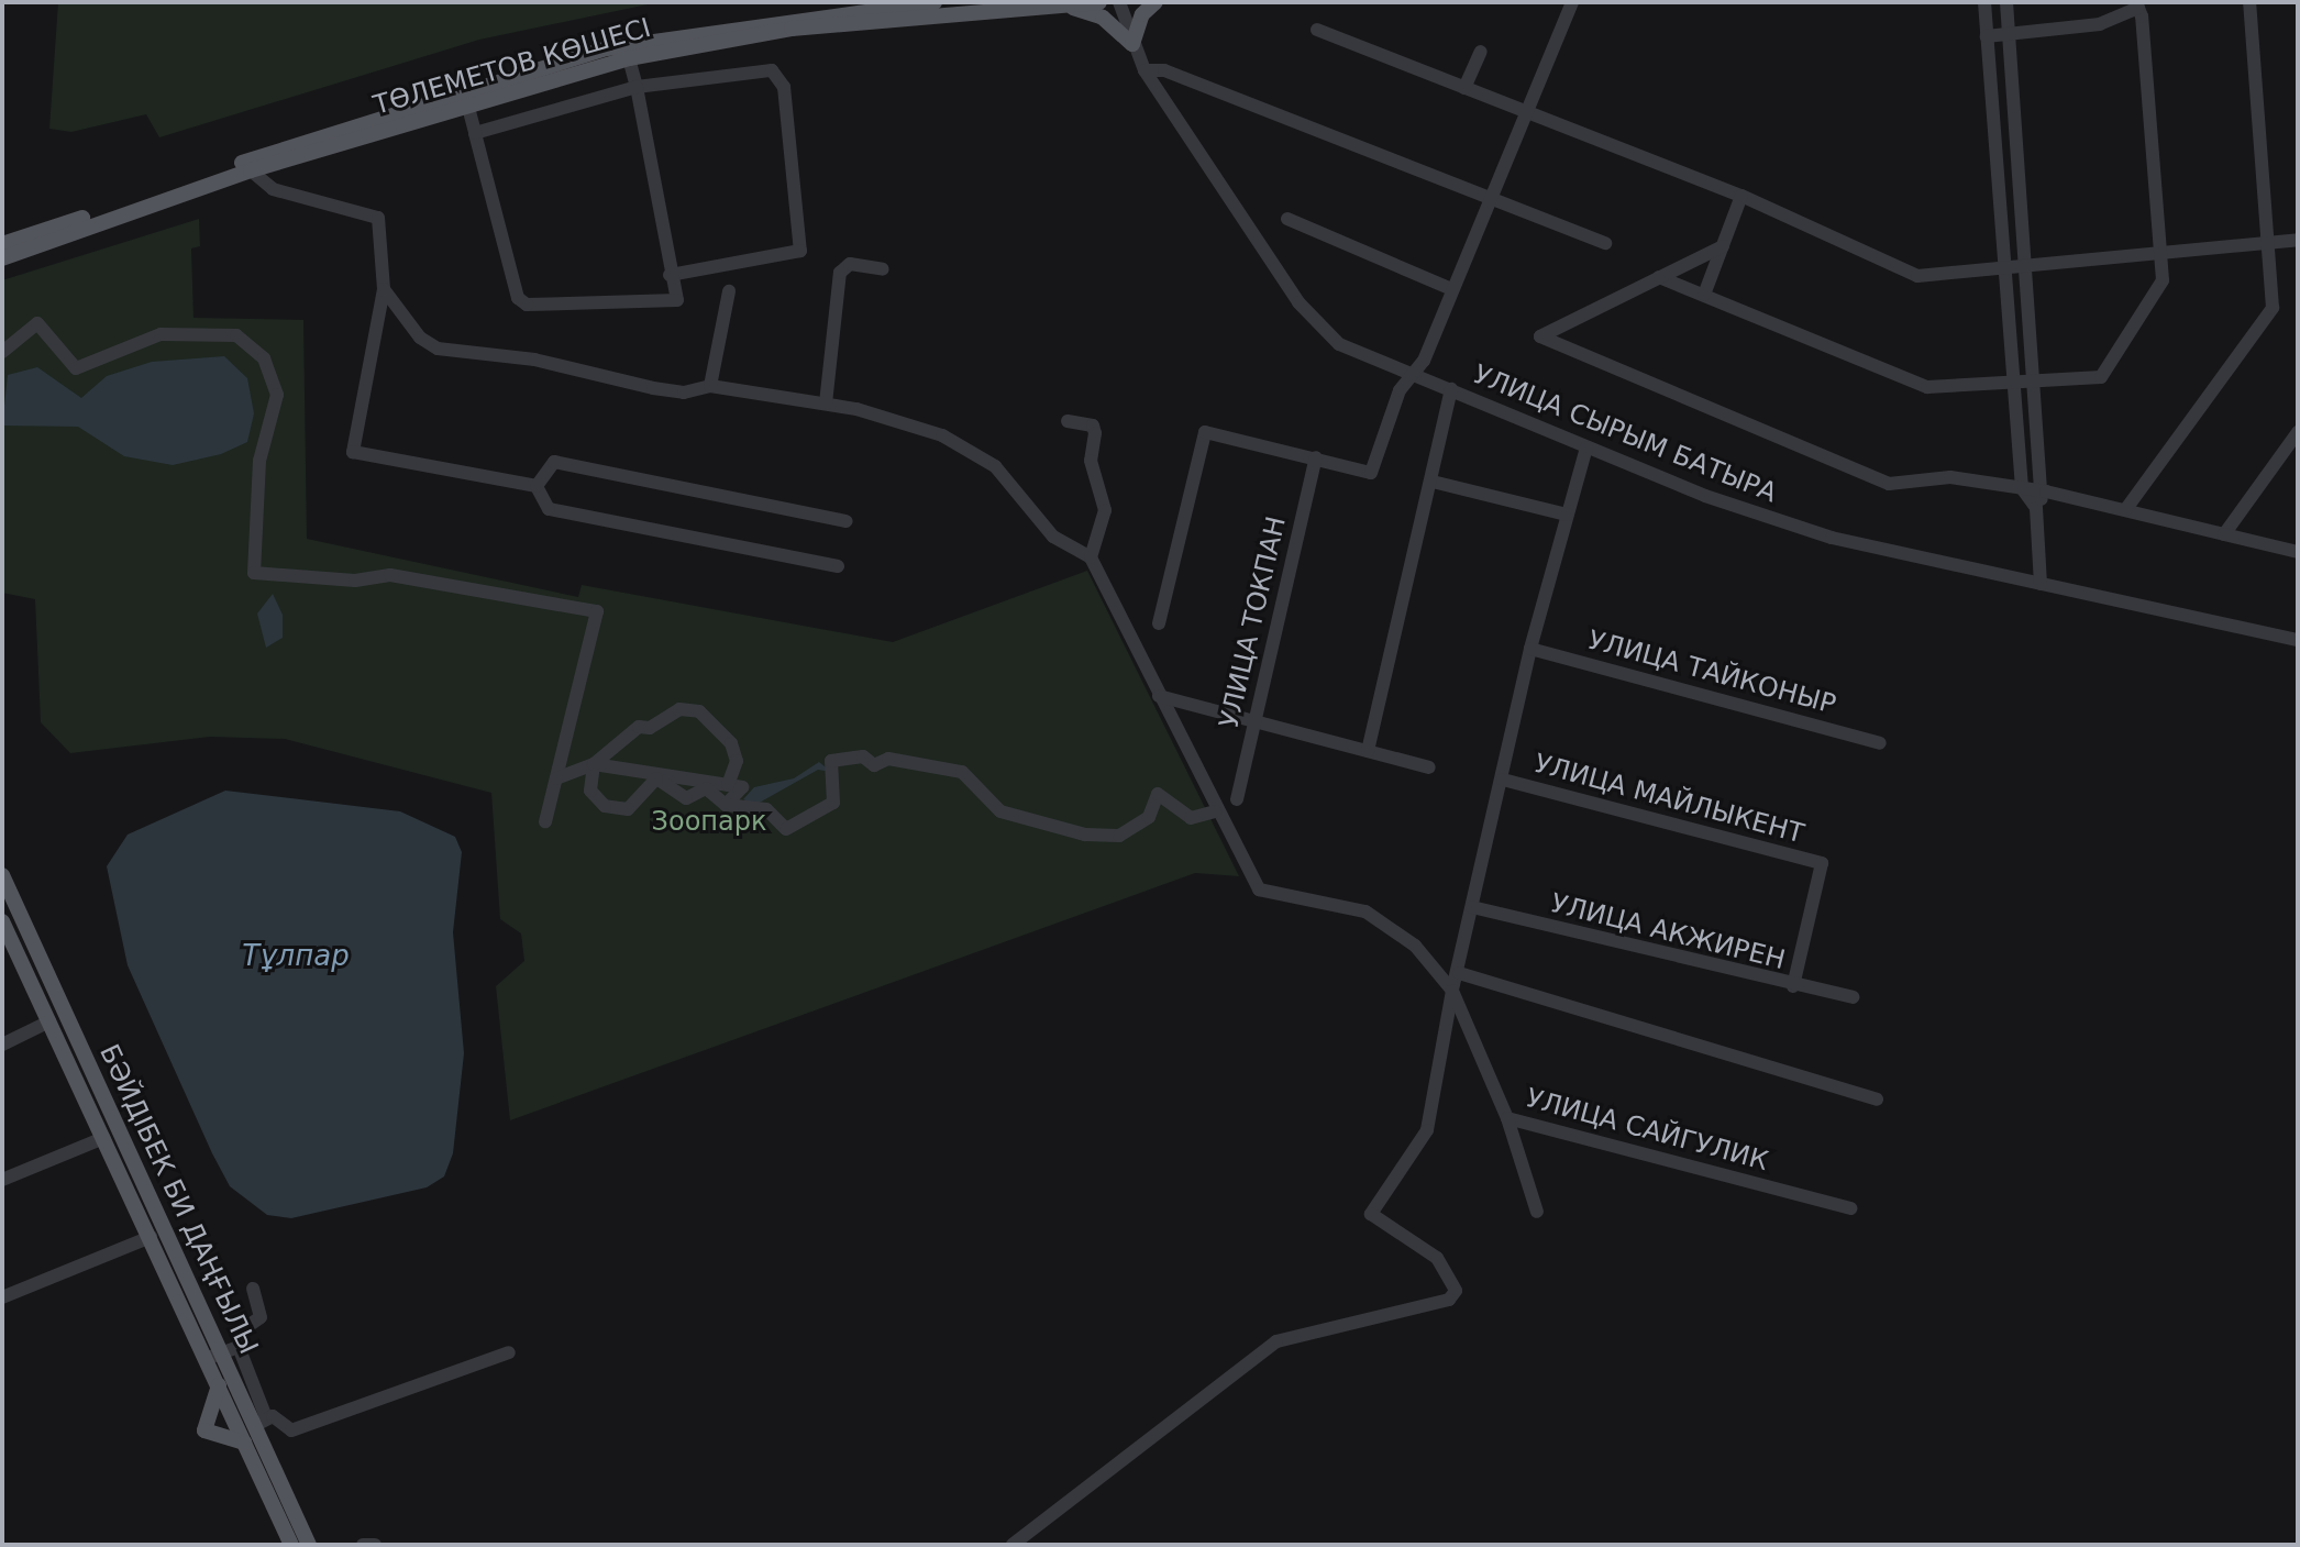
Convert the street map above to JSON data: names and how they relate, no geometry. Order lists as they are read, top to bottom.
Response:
{
  "streets": {
    "main road": ["ТӨЛЕМЕТОВ КӨШЕСІ", "БӘЙДІБЕК БИ ДАҢҒЫЛЫ"],
    "street": [
      "УЛИЦА СЫРЫМ БАТЫРА",
      "УЛИЦА ТОКПАН",
      "УЛИЦА ТАЙКОНЫР",
      "УЛИЦА МАЙЛЫКЕНТ",
      "УЛИЦА АКЖИРЕН",
      "УЛИЦА САЙГУЛИК"
    ]
  },
  "crossings": [
    ["УЛИЦА МАЙЛЫКЕНТ", "УЛИЦА АКЖИРЕН"]
  ],
  "water": ["Тұлпар"],
  "parks": ["Зоопарк"]
}
